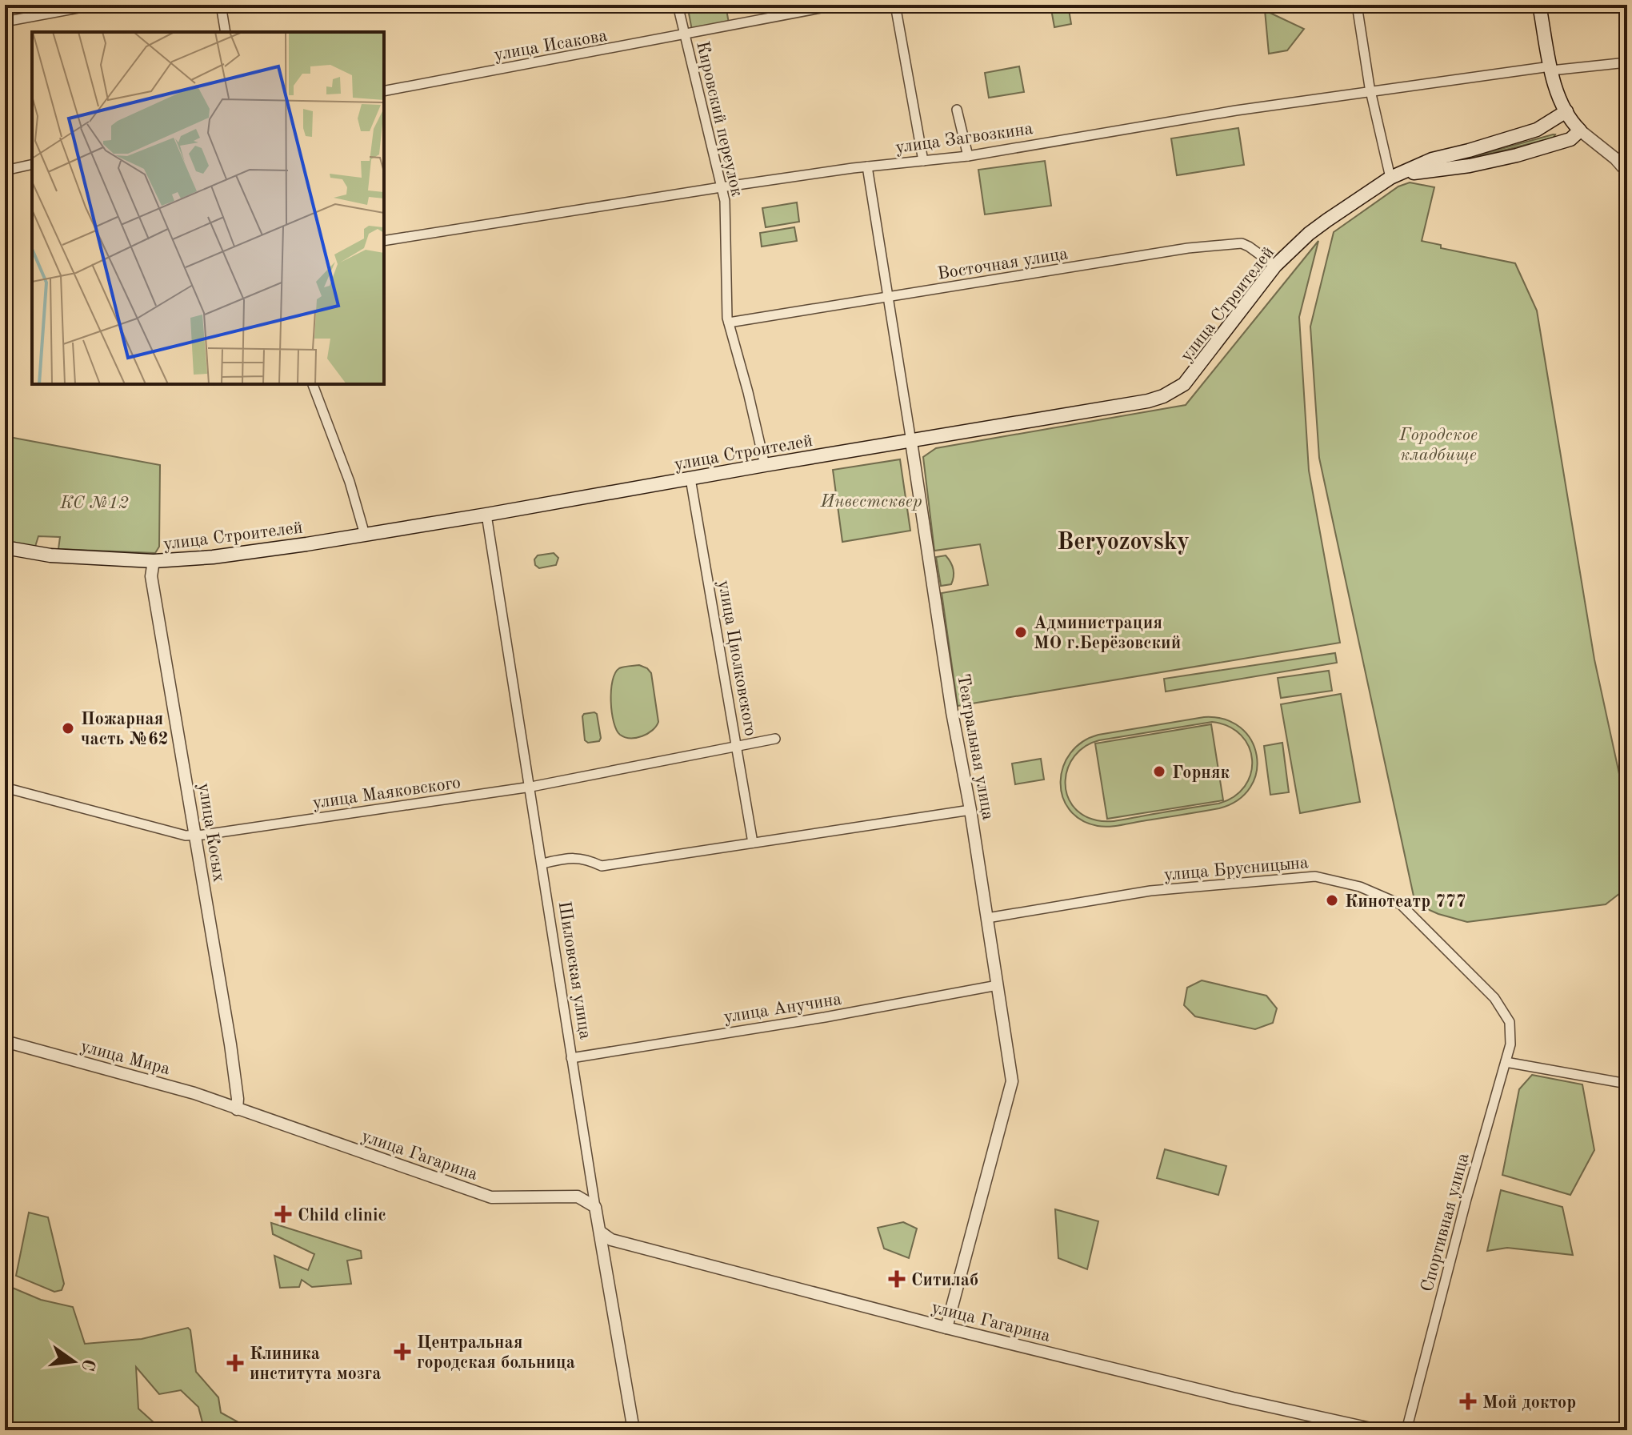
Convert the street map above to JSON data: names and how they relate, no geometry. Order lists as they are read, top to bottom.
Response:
{
  "streets": {
    "main road": ["улица Строителей"],
    "street": [
      "улица Исакова",
      "Кировский переулок",
      "улица Загвозкина",
      "Восточная улица",
      "улица Циолковского",
      "Театральная улица",
      "улица Маяковского",
      "улица Косых",
      "улица Брусницына",
      "Шиловская улица",
      "улица Анучина",
      "улица Мира",
      "улица Гагарина",
      "Спортивная улица"
    ]
  },
  "crossings": [
    ["улица Исакова", "Кировский переулок"],
    ["Кировский переулок", "улица Загвозкина"],
    ["Кировский переулок", "Восточная улица"],
    ["Кировский переулок", "улица Строителей"],
    ["улица Загвозкина", "Театральная улица"],
    ["Восточная улица", "улица Строителей"],
    ["Восточная улица", "Театральная улица"],
    ["улица Строителей", "улица Циолковского"],
    ["улица Строителей", "Театральная улица"],
    ["улица Строителей", "улица Косых"],
    ["улица Строителей", "Шиловская улица"],
    ["улица Циолковского", "улица Маяковского"],
    ["Театральная улица", "улица Брусницына"],
    ["Театральная улица", "улица Анучина"],
    ["Театральная улица", "улица Гагарина"],
    ["улица Маяковского", "улица Косых"],
    ["улица Маяковского", "Шиловская улица"],
    ["улица Косых", "улица Мира"],
    ["улица Косых", "улица Гагарина"],
    ["улица Брусницына", "Спортивная улица"],
    ["Шиловская улица", "улица Анучина"],
    ["Шиловская улица", "улица Гагарина"],
    ["улица Мира", "улица Гагарина"]
  ],
  "districts": ["Beryozovsky"],
  "parks": ["Городское кладбище", "Инвестсквер", "КС №12"],
  "places": {
    "other": [
      "Администрация МО г.Берёзовский",
      "Пожарная часть №62",
      "Горняк",
      "Кинотеатр 777"
    ],
    "health": [
      "Child clinic",
      "Ситилаб",
      "Центральная городская больница",
      "Клиника института мозга",
      "Мой доктор"
    ]
  },
  "north": "right"
}
